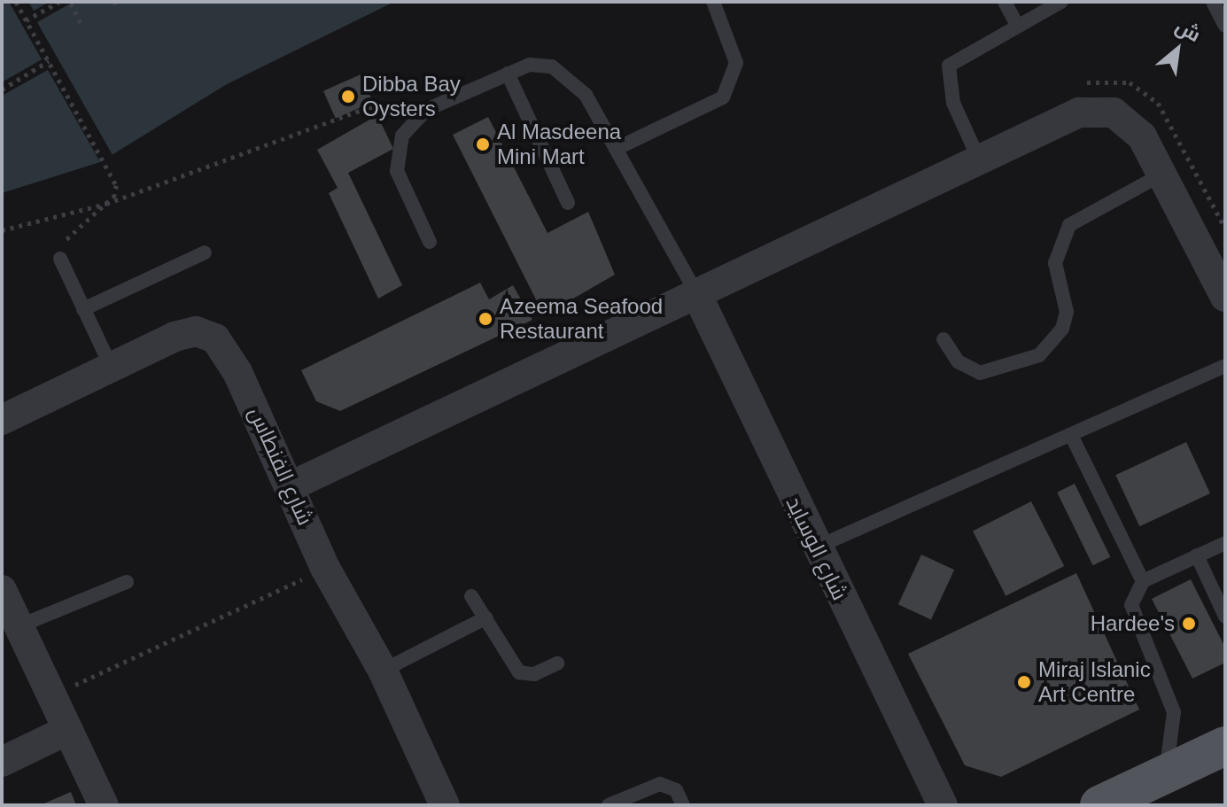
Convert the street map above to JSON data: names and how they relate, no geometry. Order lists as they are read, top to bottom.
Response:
{
  "streets": {
    "street": ["شارع الفنطاس", "شارع الوسايد"]
  },
  "places": [
    "Dibba Bay Oysters",
    "Al Masdeena Mini Mart",
    "Azeema Seafood Restaurant",
    "Hardee's",
    "Miraj Islanic Art Centre"
  ],
  "north": "top right"
}
